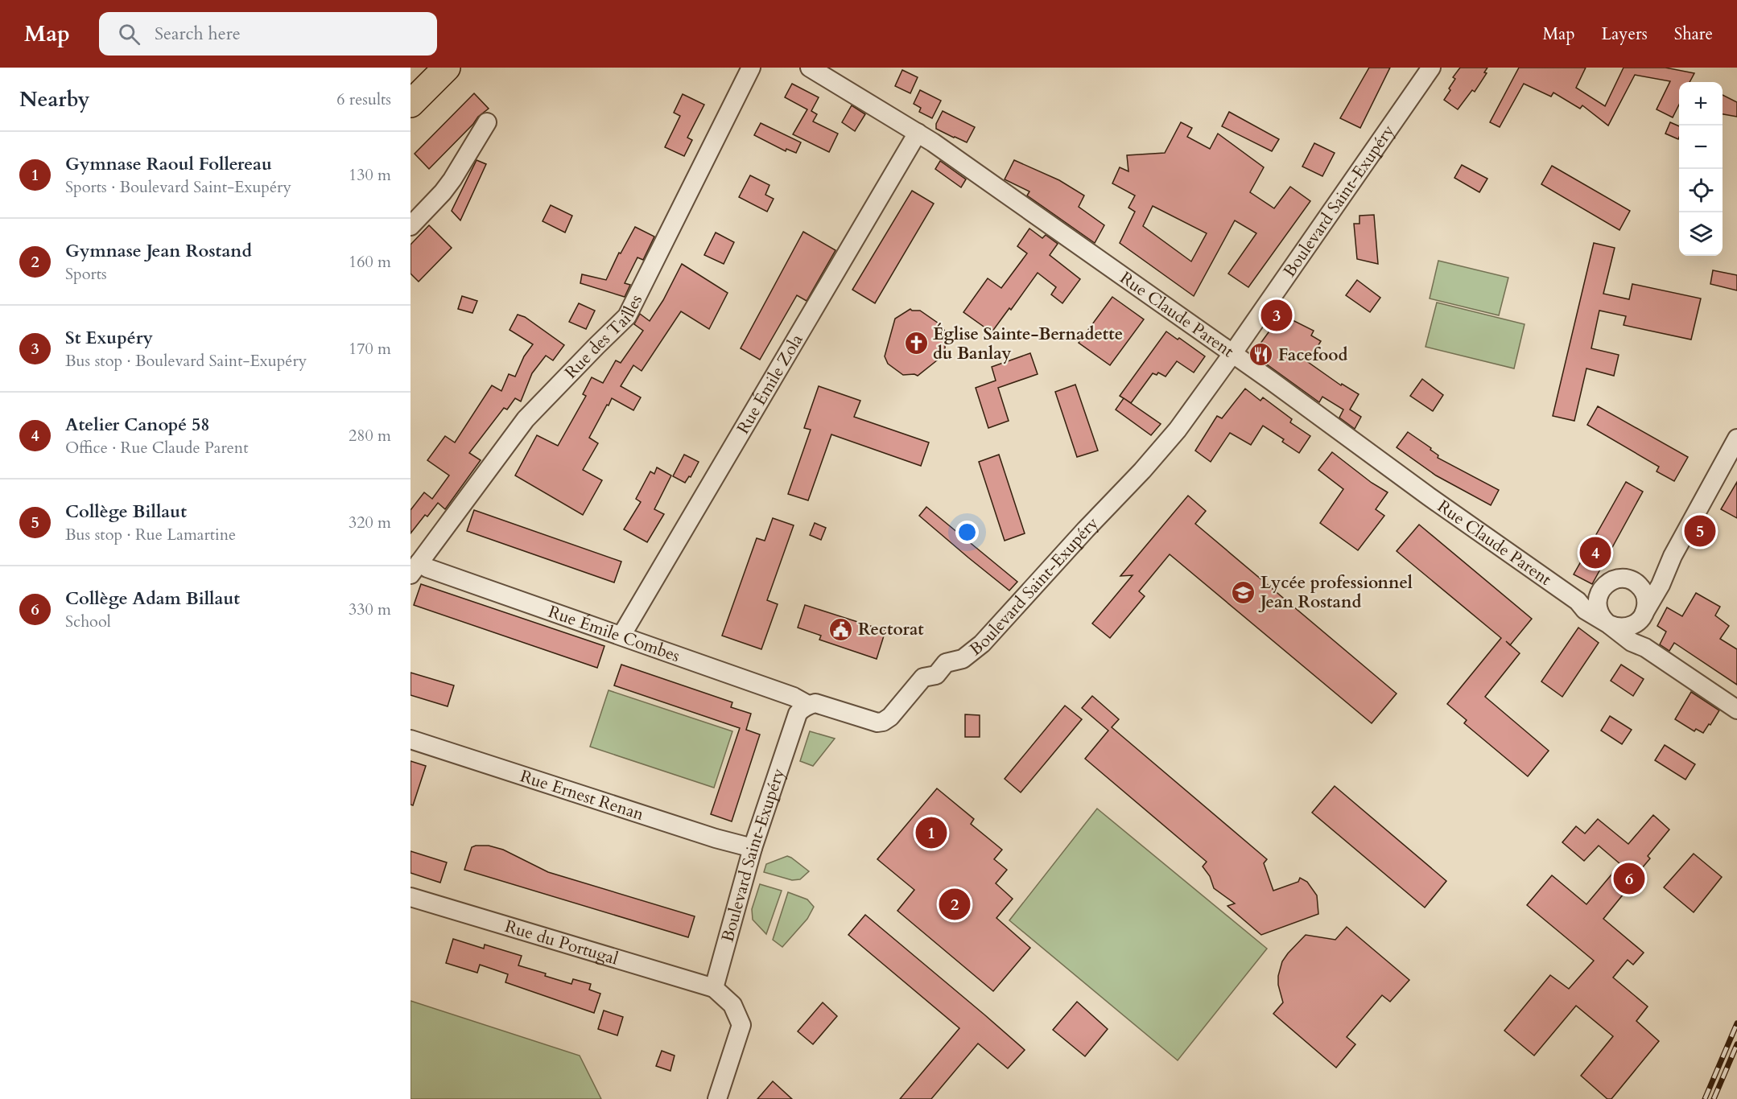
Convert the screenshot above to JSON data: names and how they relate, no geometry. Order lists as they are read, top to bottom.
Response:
{
  "streets": {
    "street": [
      "Boulevard Saint-Exupéry",
      "Rue Claude Parent",
      "Rue des Tailles",
      "Rue Émile Zola",
      "Rue Émile Combes",
      "Rue Ernest Renan",
      "Rue du Portugal"
    ]
  },
  "crossings": [
    ["Boulevard Saint-Exupéry", "Rue Claude Parent"],
    ["Boulevard Saint-Exupéry", "Rue Émile Combes"],
    ["Boulevard Saint-Exupéry", "Rue Ernest Renan"],
    ["Boulevard Saint-Exupéry", "Rue du Portugal"],
    ["Rue Claude Parent", "Rue Émile Zola"],
    ["Rue des Tailles", "Rue Émile Combes"],
    ["Rue Émile Zola", "Rue Émile Combes"]
  ],
  "places": {
    "church": ["Église Sainte-Bernadette du Banlay"],
    "restaurant": ["Facefood"],
    "school or university": ["Lycée professionnel Jean Rostand"],
    "public building": ["Rectorat"]
  },
  "page": {
    "header": "Map",
    "search": "Search here",
    "nav": ["Map", "Layers", "Share"],
    "heading": ["Nearby", "6 results"],
    "map_buttons": ["+", "−"],
    "list": [
      {
        "mark": "1",
        "name": "Gymnase Raoul Follereau",
        "note": "Sports · Boulevard Saint-Exupéry",
        "value": "130 m"
      },
      {
        "mark": "2",
        "name": "Gymnase Jean Rostand",
        "note": "Sports",
        "value": "160 m"
      },
      {
        "mark": "3",
        "name": "St Exupéry",
        "note": "Bus stop · Boulevard Saint-Exupéry",
        "value": "170 m"
      },
      {
        "mark": "4",
        "name": "Atelier Canopé 58",
        "note": "Office · Rue Claude Parent",
        "value": "280 m"
      },
      {
        "mark": "5",
        "name": "Collège Billaut",
        "note": "Bus stop · Rue Lamartine",
        "value": "320 m"
      },
      {
        "mark": "6",
        "name": "Collège Adam Billaut",
        "note": "School",
        "value": "330 m"
      }
    ],
    "pins": [
      "3",
      "5",
      "4",
      "1",
      "6",
      "2"
    ]
  }
}
